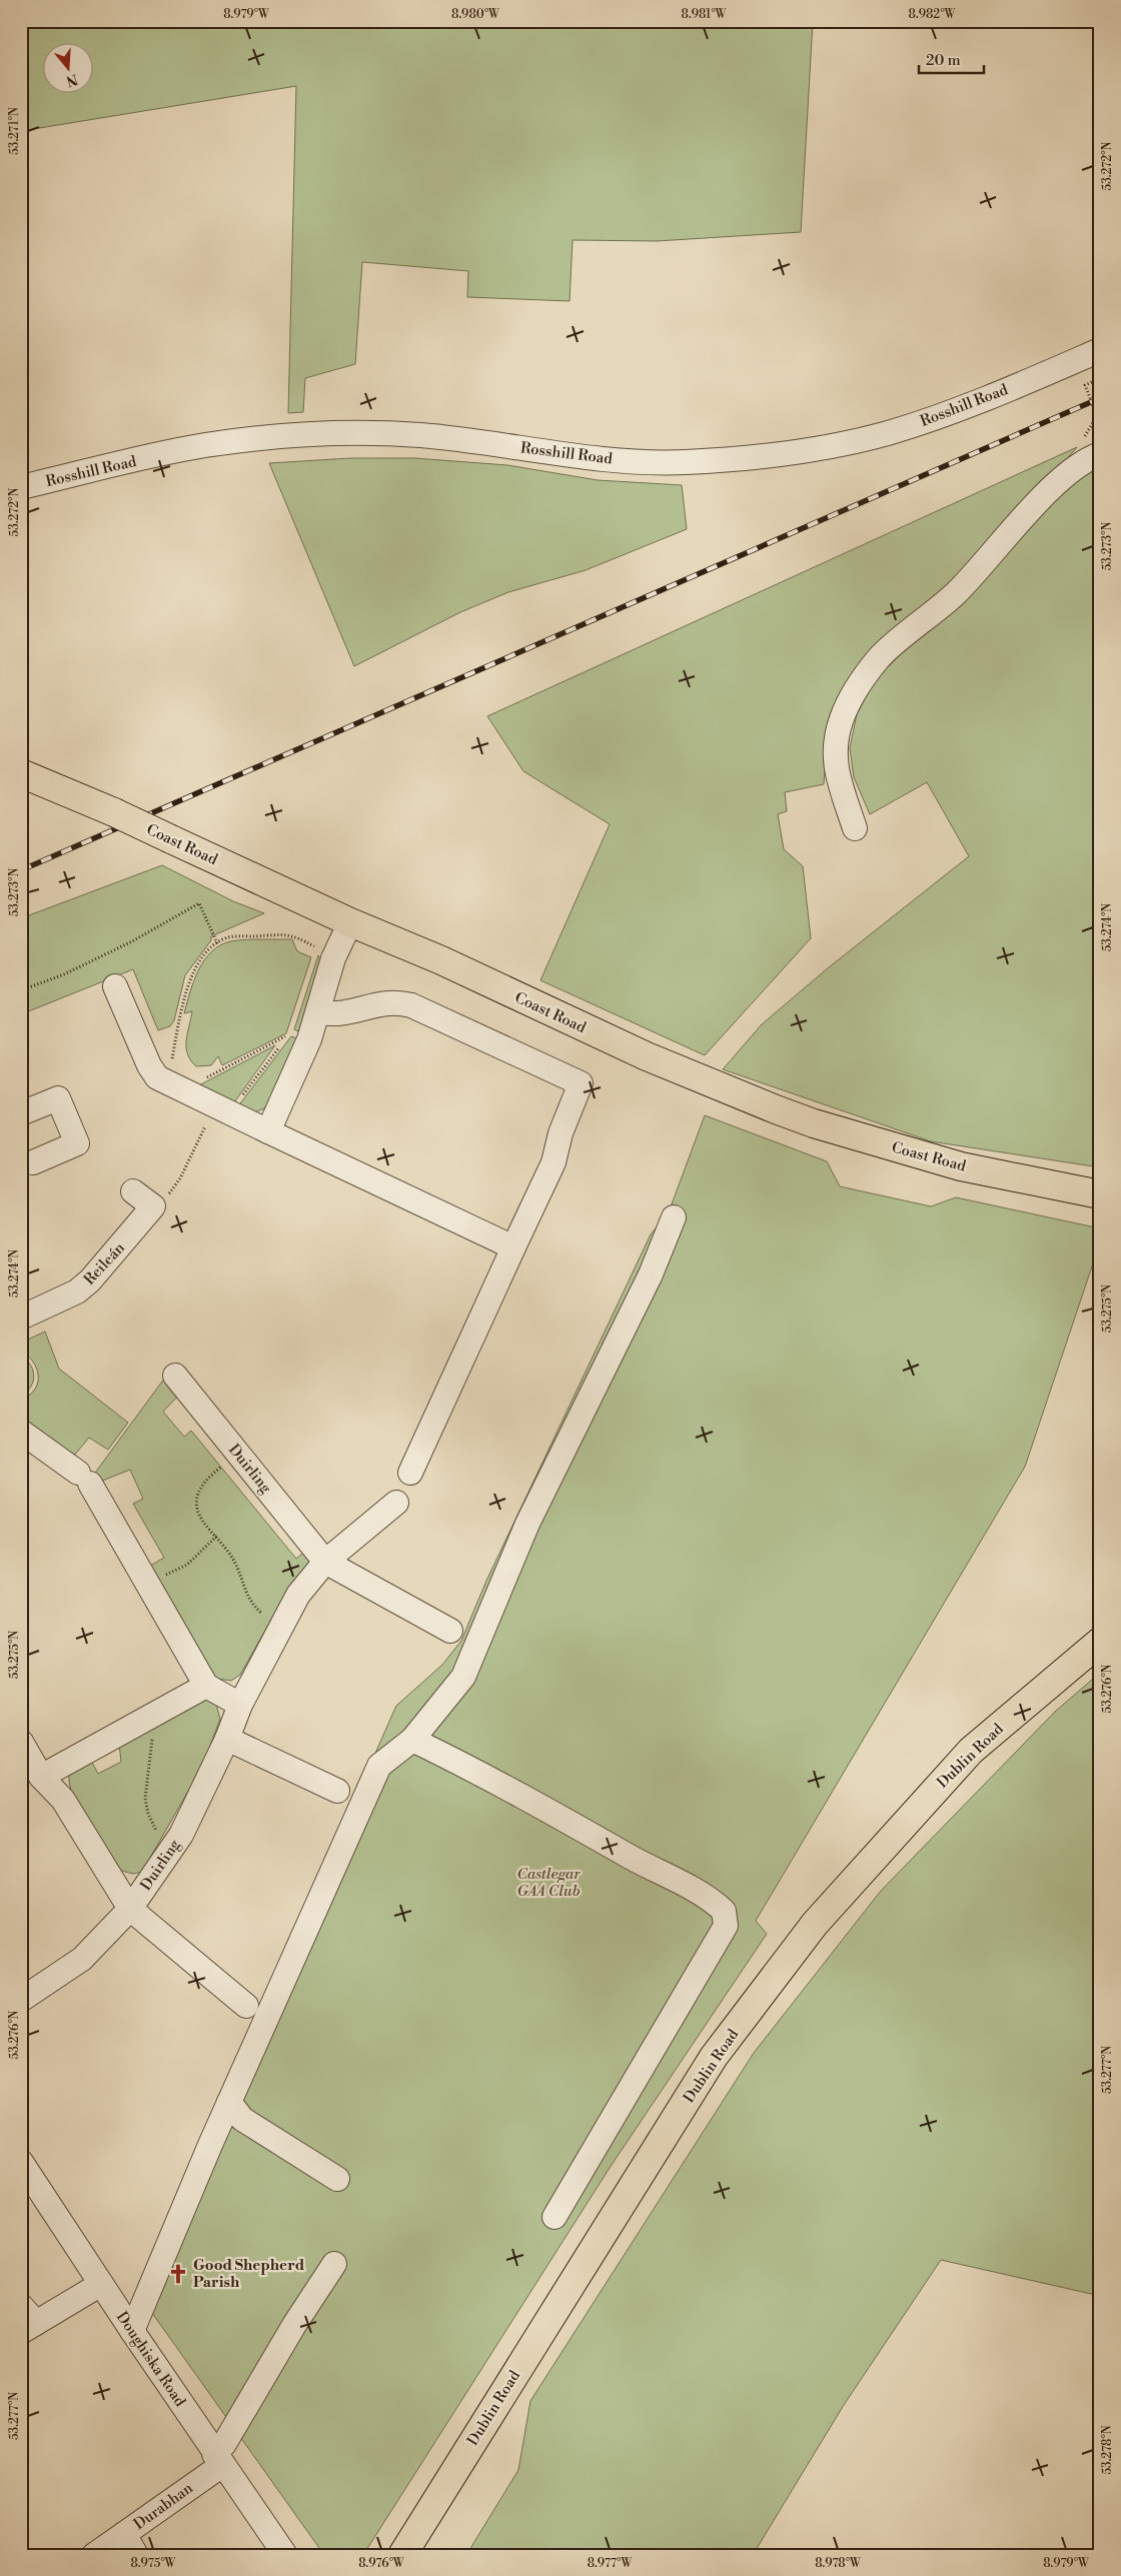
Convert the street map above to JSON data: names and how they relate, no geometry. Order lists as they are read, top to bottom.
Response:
{
  "streets": {
    "main road": ["Coast Road", "Dublin Road"],
    "street": [
      "Rosshill Road",
      "Reileán",
      "Duirling",
      "Doughiska Road",
      "Durabhan"
    ]
  },
  "crossings": [
    ["Doughiska Road", "Durabhan"]
  ],
  "parks": ["Castlegar GAA Club"],
  "places": {
    "church": ["Good Shepherd Parish"]
  },
  "scale_bar": "20 m",
  "north": "bottom",
  "coordinates": [
    "8.979°W",
    "8.980°W",
    "8.981°W",
    "8.982°W",
    "53.271°N",
    "53.272°N",
    "53.273°N",
    "53.274°N",
    "53.275°N",
    "53.276°N",
    "53.277°N",
    "53.278°N",
    "8.975°W",
    "8.976°W",
    "8.977°W",
    "8.978°W"
  ]
}
